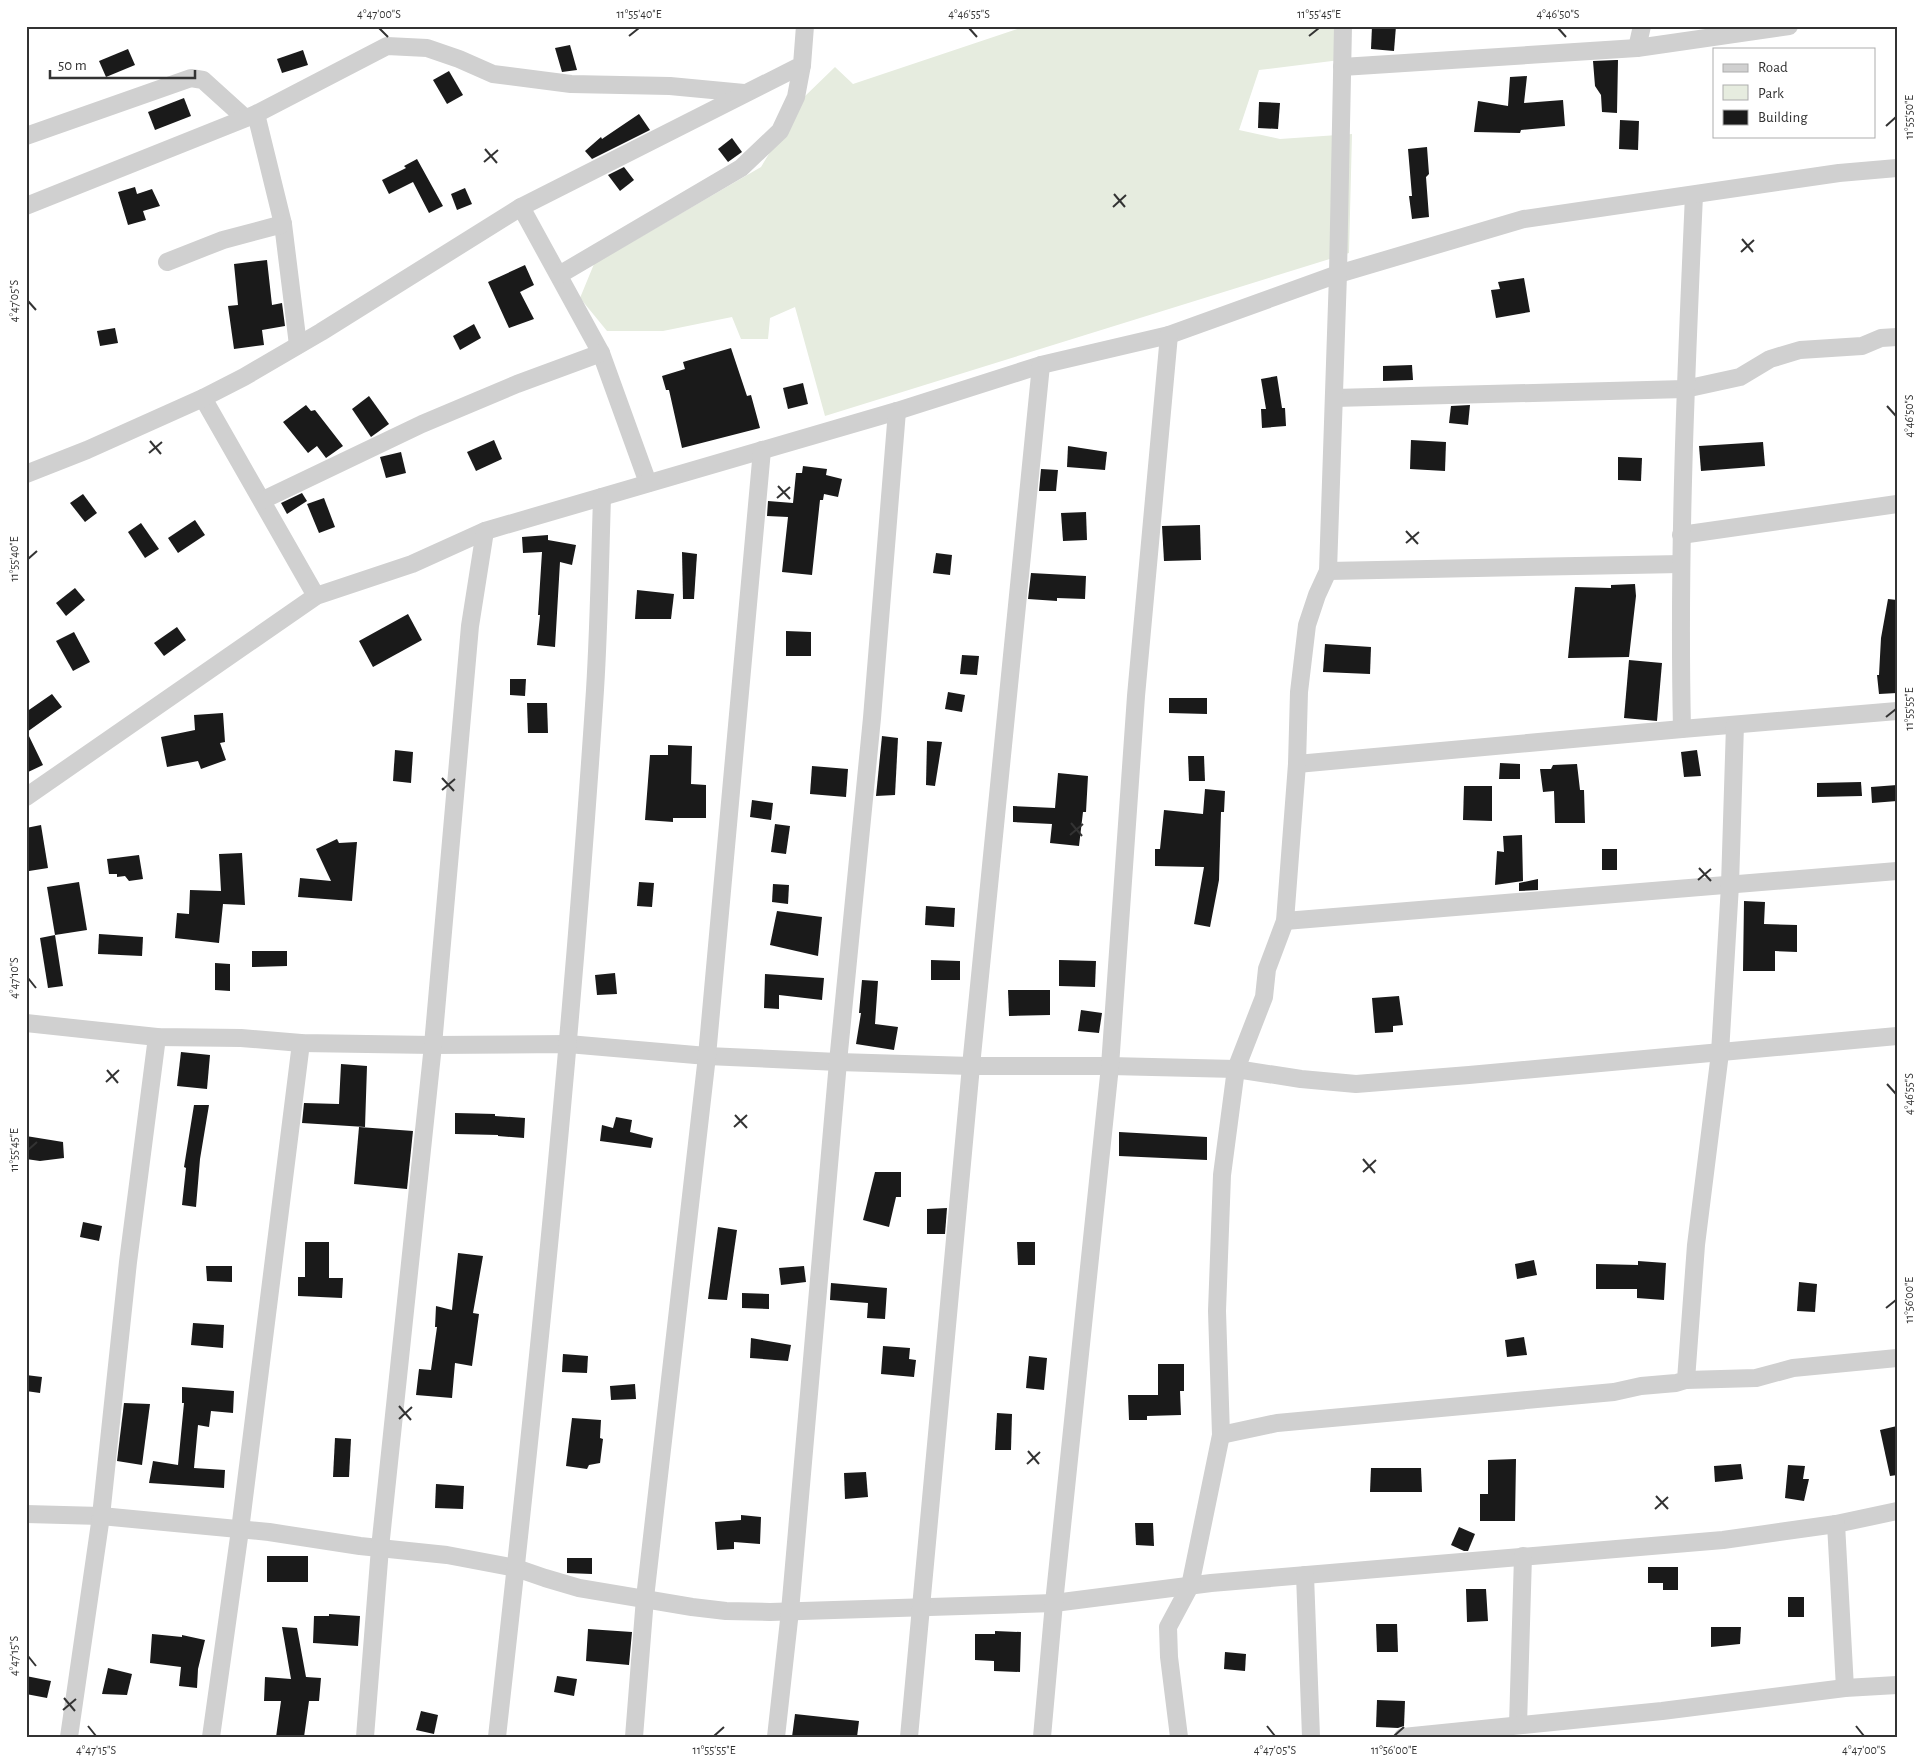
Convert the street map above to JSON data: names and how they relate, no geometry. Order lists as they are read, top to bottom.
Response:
{
  "legend": ["Road", "Park", "Building"],
  "scale_bar": "50 m",
  "coordinates": [
    "4°47'00\"S",
    "11°55'40\"E",
    "4°46'55\"S",
    "11°55'45\"E",
    "4°46'50\"S",
    "11°55'50\"E",
    "4°47'05\"S",
    "11°55'55\"E",
    "4°47'10\"S",
    "11°56'00\"E",
    "4°47'15\"S"
  ]
}
